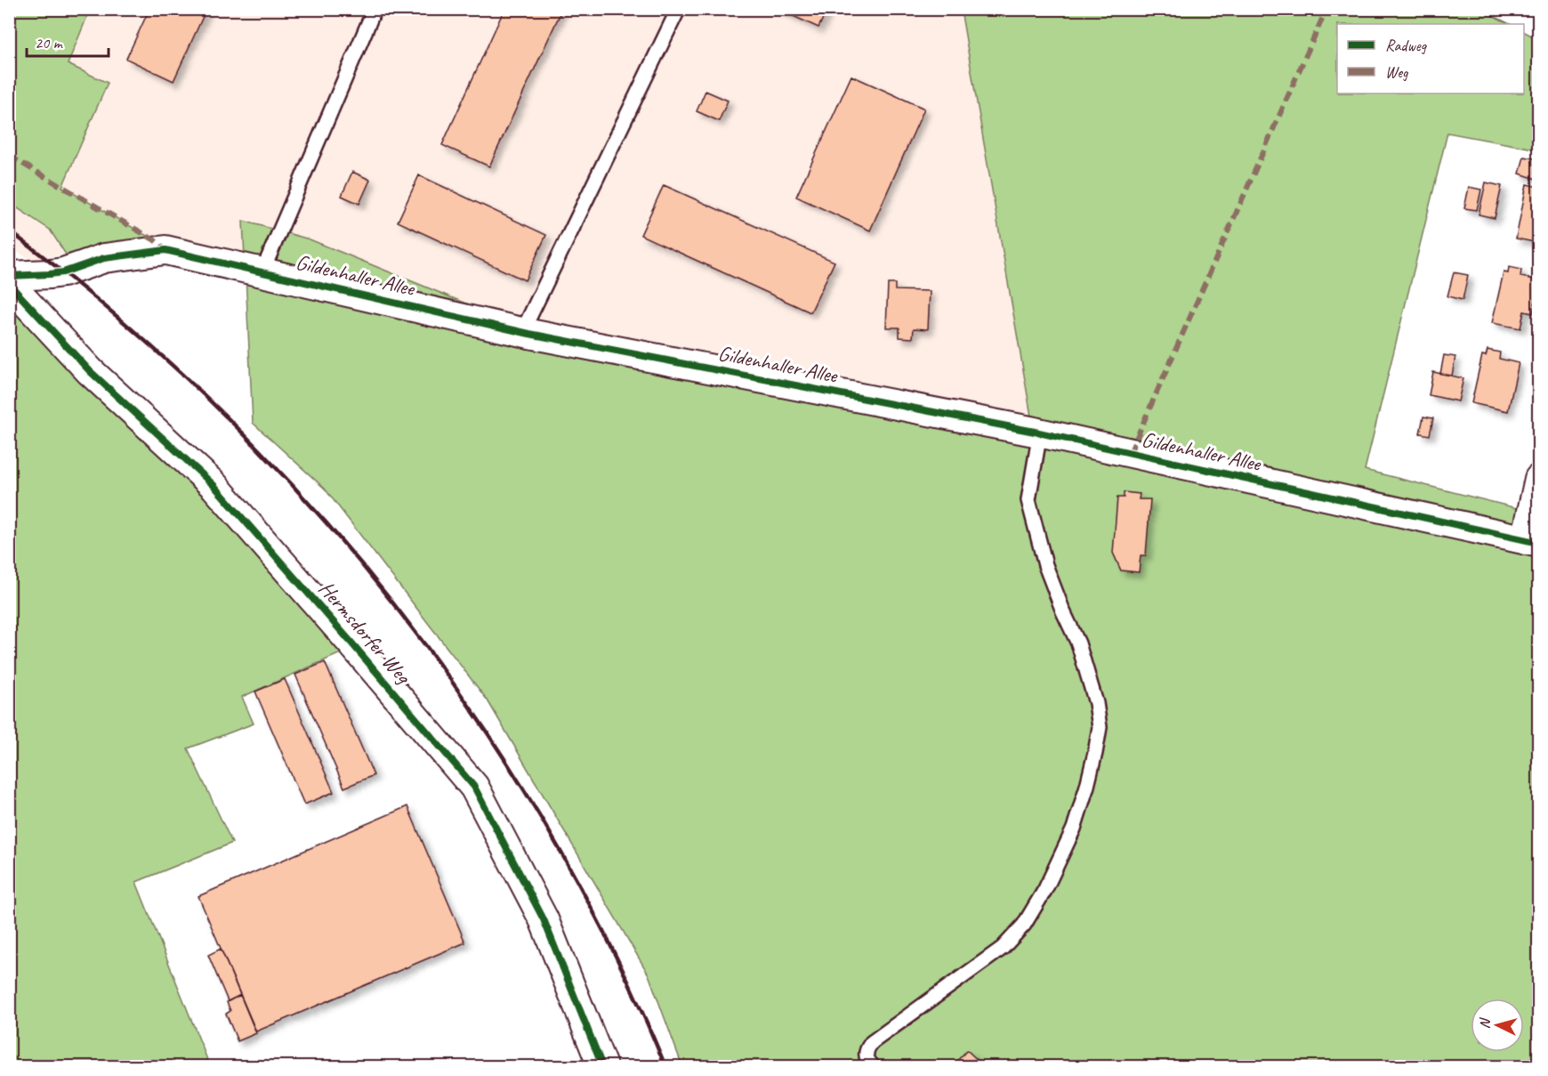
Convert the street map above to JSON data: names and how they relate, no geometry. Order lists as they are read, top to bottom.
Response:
{
  "streets": {
    "street": ["Gildenhaller Allee", "Hermsdorfer Weg"]
  },
  "legend": ["Radweg", "Weg"],
  "scale_bar": "20 m",
  "north": "left"
}
